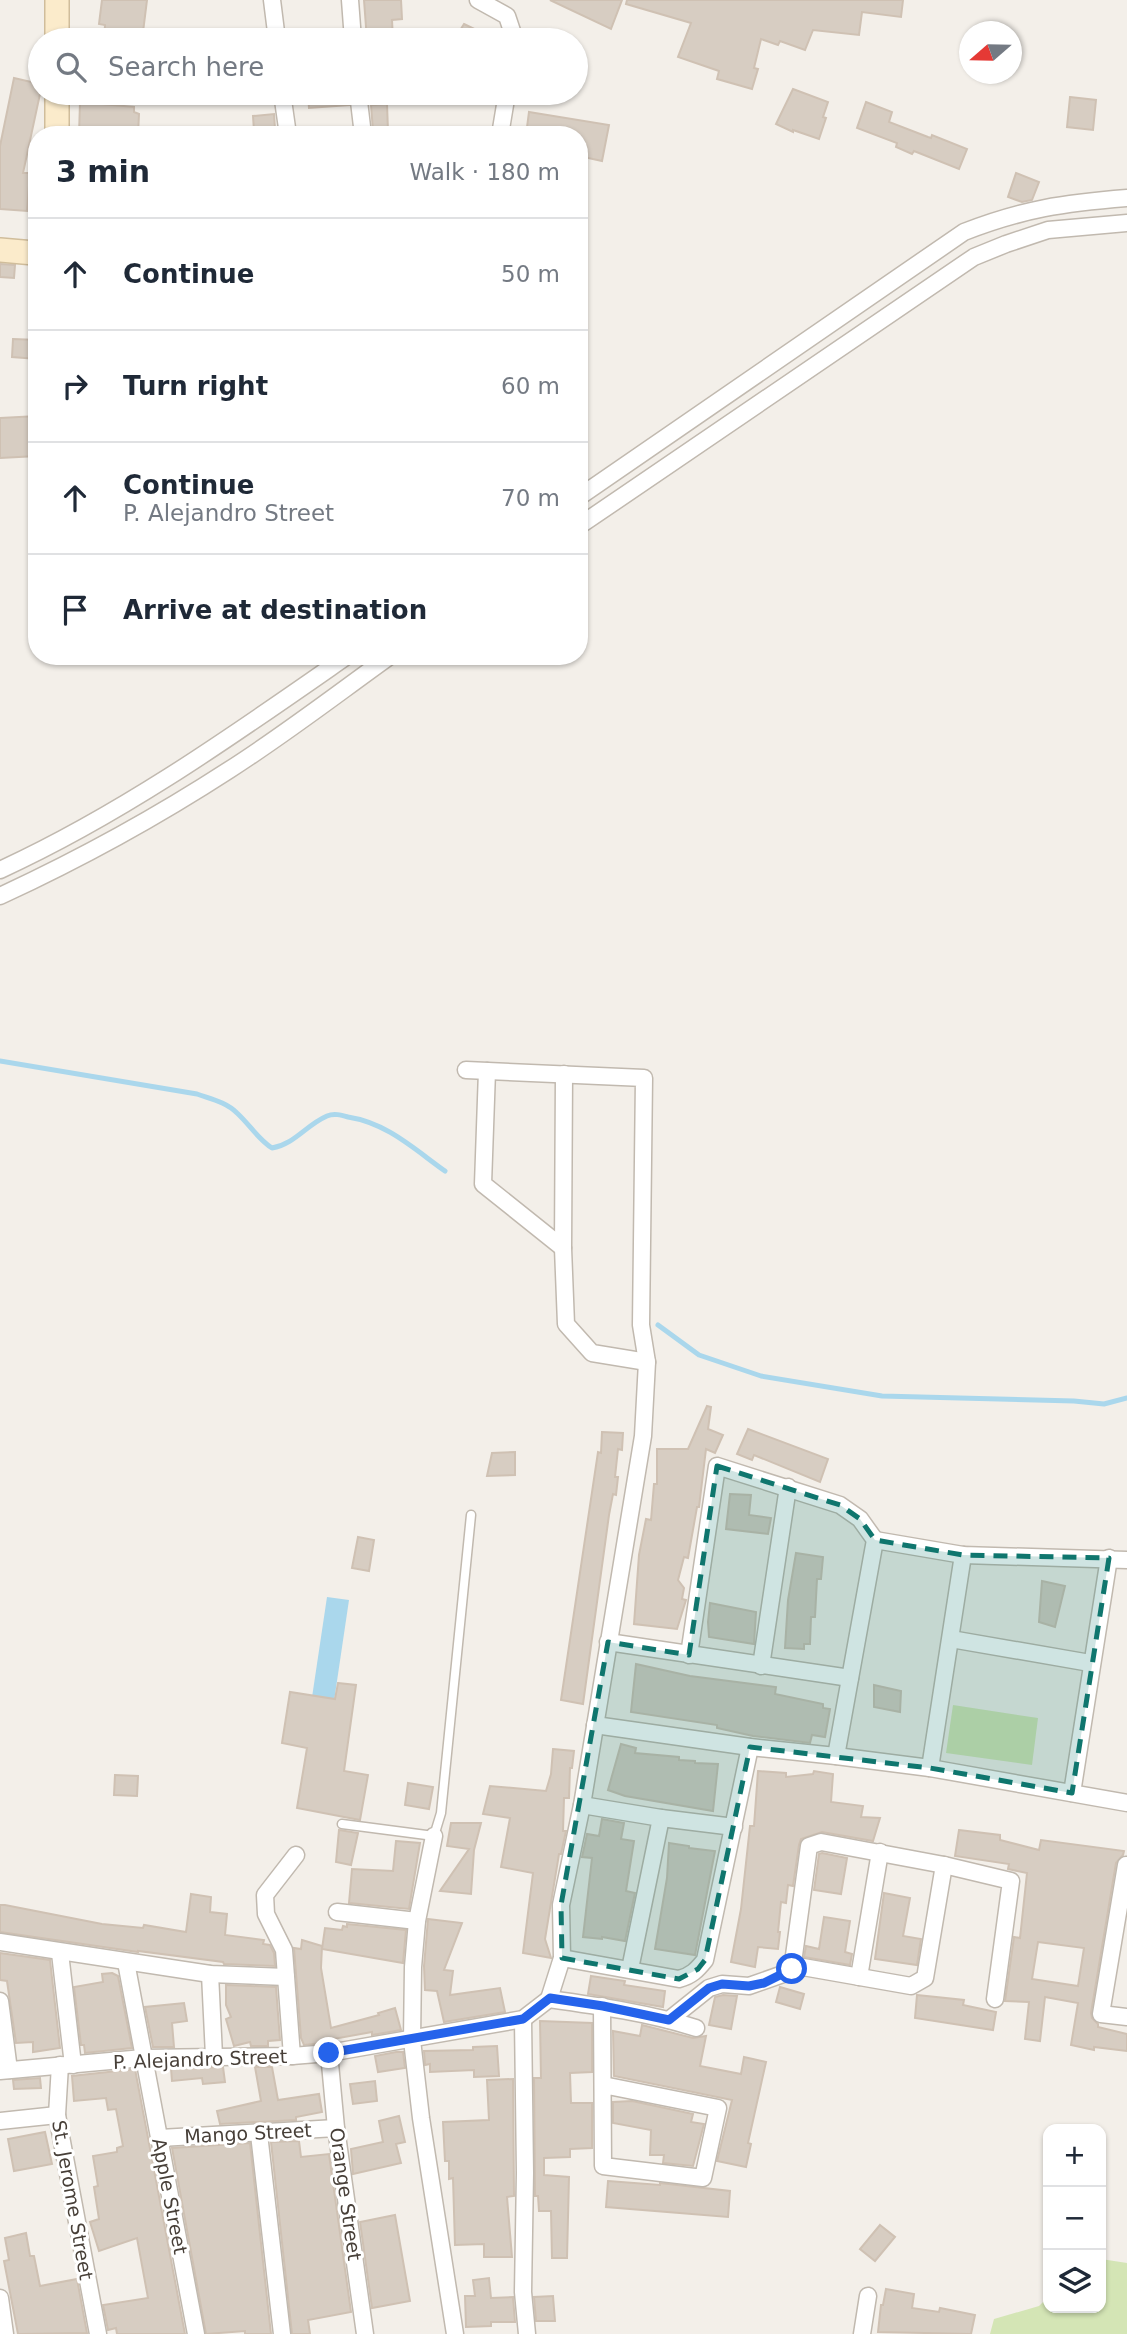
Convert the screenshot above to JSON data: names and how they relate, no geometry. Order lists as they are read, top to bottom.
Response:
{
  "streets": {
    "street": [
      "P. Alejandro Street",
      "Mango Street",
      "Orange Street",
      "Apple Street",
      "St. Jerome Street"
    ]
  },
  "crossings": [
    ["P. Alejandro Street", "Orange Street"],
    ["P. Alejandro Street", "Apple Street"],
    ["P. Alejandro Street", "St. Jerome Street"],
    ["Mango Street", "Orange Street"],
    ["Mango Street", "Apple Street"]
  ],
  "north": "left",
  "page": {
    "search": "Search here",
    "heading": ["3 min", "Walk · 180 m"],
    "list": [
      ["Continue", "50 m"],
      ["Turn right", "60 m"],
      ["Continue", "P. Alejandro Street", "70 m"],
      "Arrive at destination"
    ],
    "map_buttons": ["+", "−"]
  }
}
